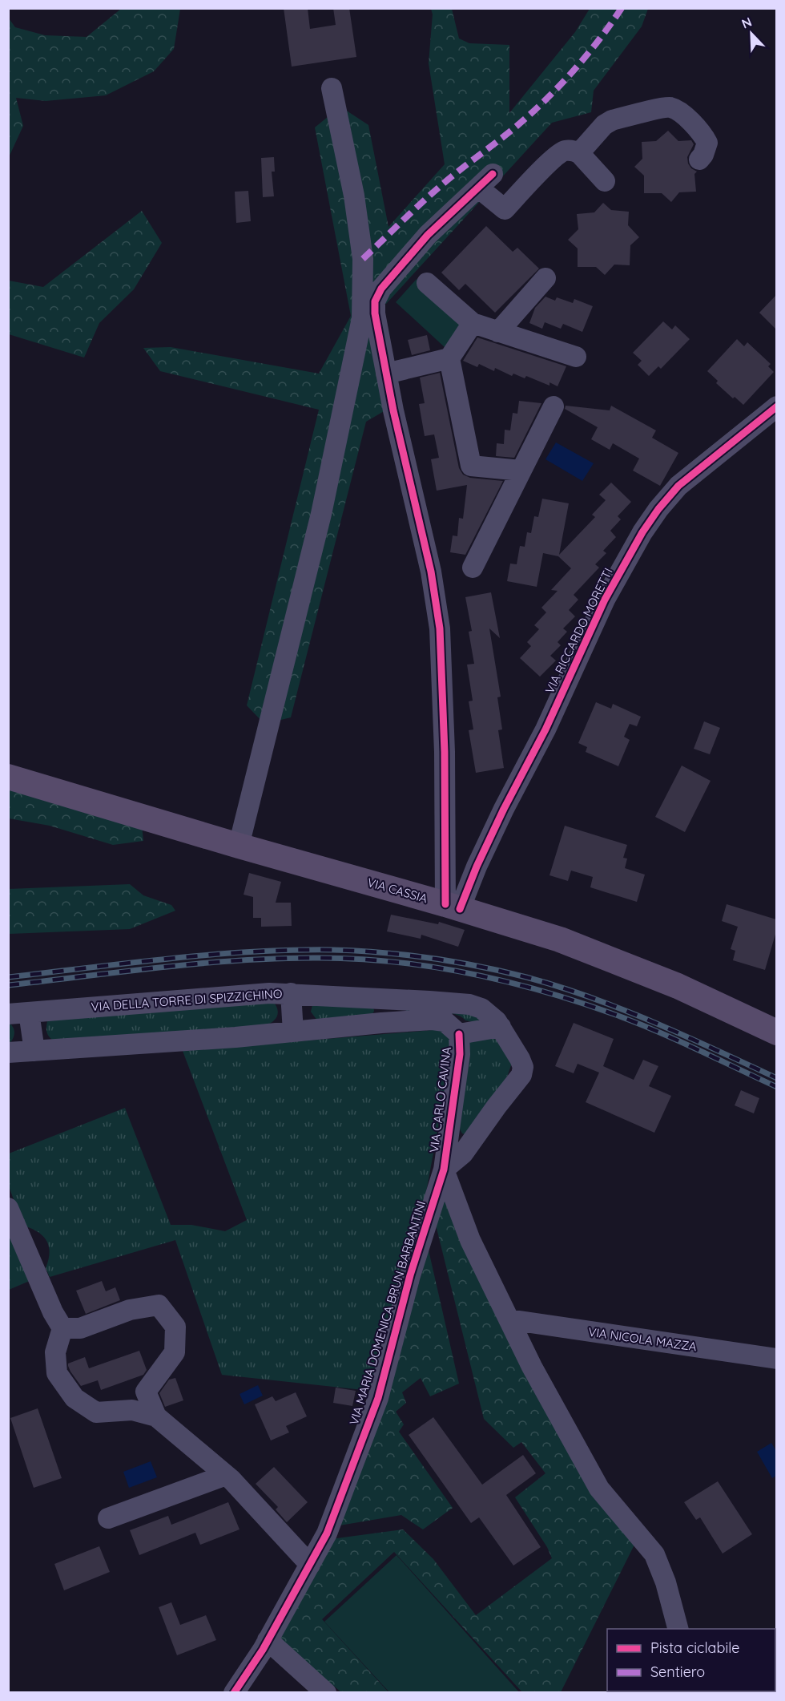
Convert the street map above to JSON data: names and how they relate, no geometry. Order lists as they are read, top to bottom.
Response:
{
  "streets": {
    "main road": ["VIA CASSIA"],
    "street": [
      "VIA RICCARDO MORETTI",
      "VIA DELLA TORRE DI SPIZZICHINO",
      "VIA CARLO CAVINA",
      "VIA MARIA DOMENICA BRUN BARBANTINI",
      "VIA NICOLA MAZZA"
    ]
  },
  "crossings": [
    ["VIA RICCARDO MORETTI", "VIA CASSIA"],
    ["VIA DELLA TORRE DI SPIZZICHINO", "VIA CARLO CAVINA"],
    ["VIA DELLA TORRE DI SPIZZICHINO", "VIA MARIA DOMENICA BRUN BARBANTINI"],
    ["VIA CARLO CAVINA", "VIA MARIA DOMENICA BRUN BARBANTINI"]
  ],
  "legend": ["Pista ciclabile", "Sentiero"],
  "north": "top left"
}
